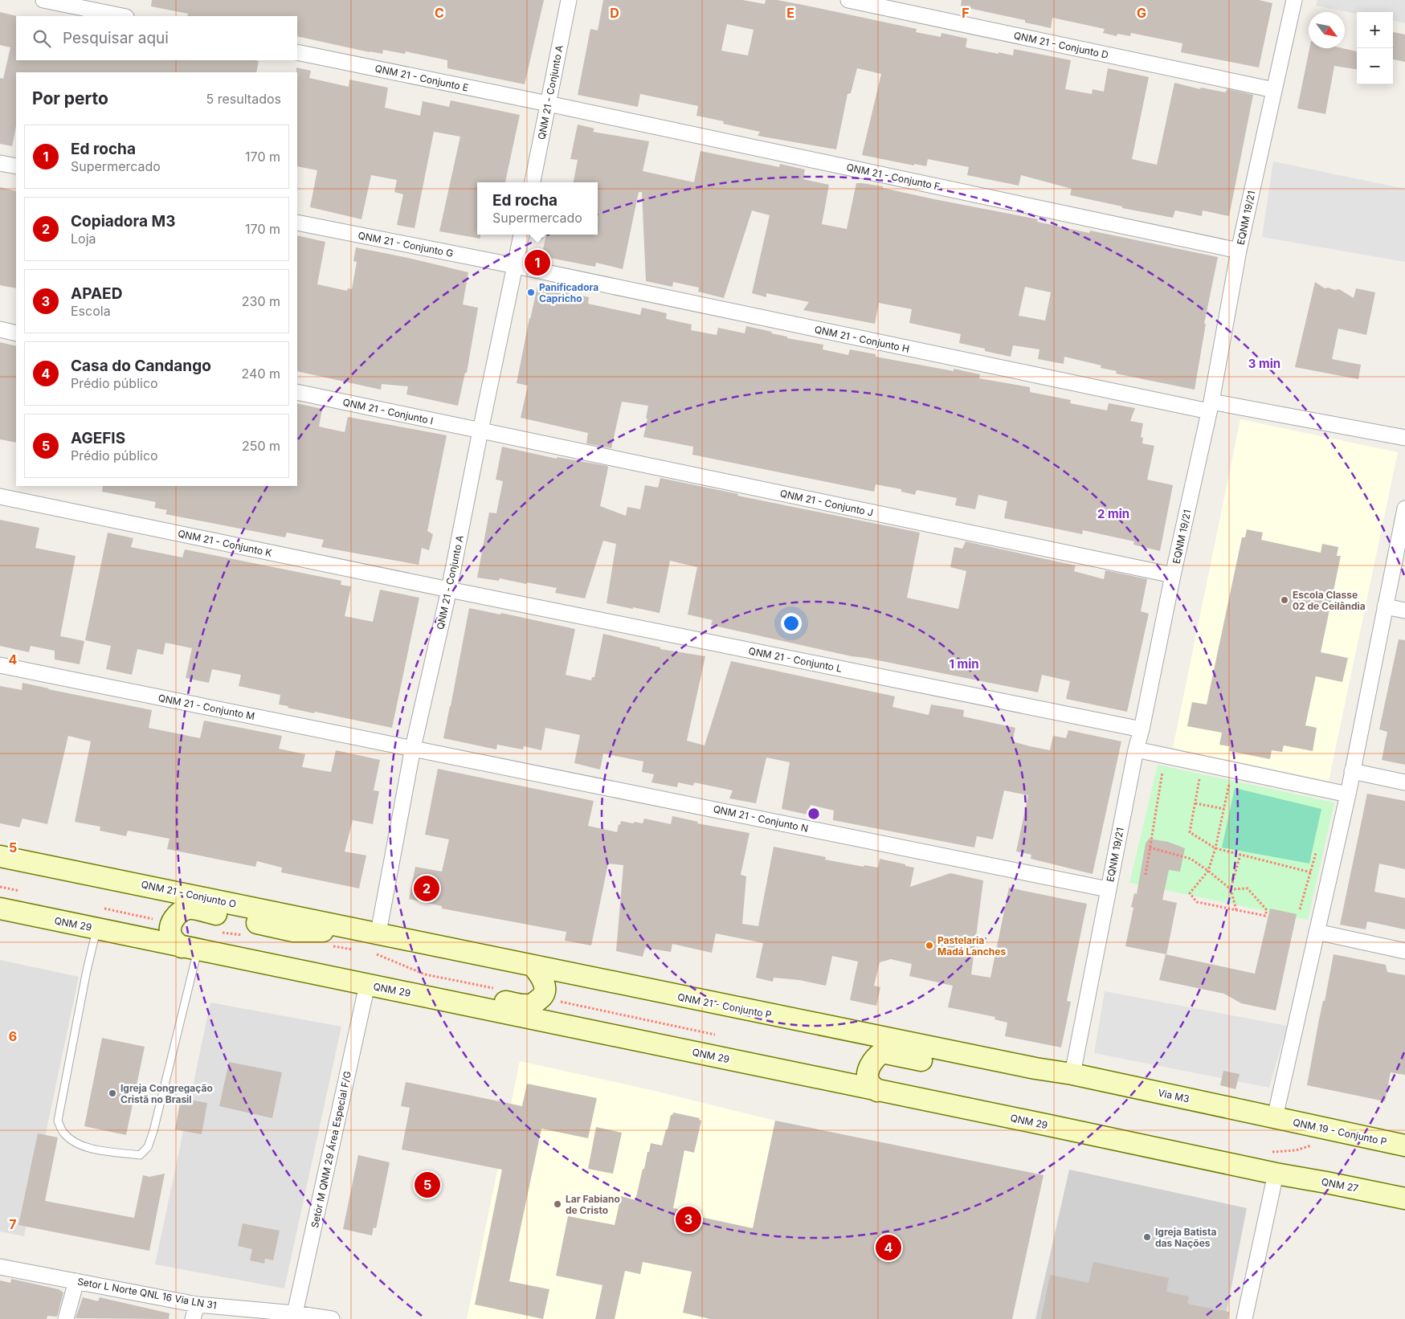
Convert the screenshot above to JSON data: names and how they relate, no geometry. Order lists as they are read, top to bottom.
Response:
{
  "streets": {
    "main road": [
      "QNM 21 - Conjunto O",
      "QNM 29",
      "QNM 21 - Conjunto P",
      "Via M3",
      "QNM 19 - Conjunto P",
      "QNM 27"
    ],
    "street": [
      "QNM 21 - Conjunto D",
      "QNM 21 - Conjunto E",
      "QNM 21 - Conjunto A",
      "QNM 21 - Conjunto F",
      "EQNM 19/21",
      "QNM 21 - Conjunto G",
      "QNM 21 - Conjunto H",
      "QNM 21 - Conjunto I",
      "QNM 21 - Conjunto J",
      "QNM 21 - Conjunto K",
      "QNM 21 - Conjunto L",
      "QNM 21 - Conjunto M",
      "QNM 21 - Conjunto N",
      "Setor M QNM 29 Área Especial F/G",
      "Setor L Norte QNL 16 Via LN 31"
    ]
  },
  "crossings": [
    ["QNM 21 - Conjunto D", "EQNM 19/21"],
    ["QNM 21 - Conjunto E", "QNM 21 - Conjunto A"],
    ["QNM 21 - Conjunto E", "QNM 21 - Conjunto F"],
    ["QNM 21 - Conjunto A", "QNM 21 - Conjunto F"],
    ["QNM 21 - Conjunto A", "QNM 21 - Conjunto G"],
    ["QNM 21 - Conjunto A", "QNM 21 - Conjunto H"],
    ["QNM 21 - Conjunto A", "QNM 21 - Conjunto I"],
    ["QNM 21 - Conjunto A", "QNM 21 - Conjunto J"],
    ["QNM 21 - Conjunto A", "QNM 21 - Conjunto K"],
    ["QNM 21 - Conjunto A", "QNM 21 - Conjunto L"],
    ["QNM 21 - Conjunto A", "QNM 21 - Conjunto M"],
    ["QNM 21 - Conjunto A", "QNM 21 - Conjunto N"],
    ["QNM 21 - Conjunto A", "QNM 21 - Conjunto O"],
    ["QNM 21 - Conjunto A", "QNM 21 - Conjunto P"],
    ["QNM 21 - Conjunto F", "EQNM 19/21"],
    ["EQNM 19/21", "QNM 21 - Conjunto H"],
    ["EQNM 19/21", "QNM 21 - Conjunto J"],
    ["EQNM 19/21", "QNM 21 - Conjunto L"],
    ["EQNM 19/21", "QNM 21 - Conjunto N"],
    ["EQNM 19/21", "QNM 21 - Conjunto P"],
    ["EQNM 19/21", "Via M3"],
    ["QNM 21 - Conjunto G", "QNM 21 - Conjunto H"],
    ["QNM 21 - Conjunto I", "QNM 21 - Conjunto J"],
    ["QNM 21 - Conjunto K", "QNM 21 - Conjunto L"],
    ["QNM 21 - Conjunto M", "QNM 21 - Conjunto N"],
    ["QNM 21 - Conjunto O", "QNM 21 - Conjunto P"],
    ["QNM 29", "Setor M QNM 29 Área Especial F/G"],
    ["QNM 29", "QNM 27"],
    ["QNM 21 - Conjunto P", "Via M3"],
    ["Via M3", "QNM 19 - Conjunto P"],
    ["Setor M QNM 29 Área Especial F/G", "Setor L Norte QNL 16 Via LN 31"]
  ],
  "places": [
    "Panificadora Capricho",
    "Escola Classe 02 de Ceilândia",
    "Pastelaria Madá Lanches",
    "Igreja Congregação Cristã no Brasil",
    "Lar Fabiano de Cristo",
    "Igreja Batista das Nações"
  ],
  "north": "bottom right",
  "page": {
    "map_buttons": ["+", "−"],
    "search": "Pesquisar aqui",
    "heading": ["Por perto", "5 resultados"],
    "list": [
      {
        "mark": "1",
        "name": "Ed rocha",
        "note": "Supermercado",
        "value": "170 m"
      },
      {
        "mark": "2",
        "name": "Copiadora M3",
        "note": "Loja",
        "value": "170 m"
      },
      {
        "mark": "3",
        "name": "APAED",
        "note": "Escola",
        "value": "230 m"
      },
      {
        "mark": "4",
        "name": "Casa do Candango",
        "note": "Prédio público",
        "value": "240 m"
      },
      {
        "mark": "5",
        "name": "AGEFIS",
        "note": "Prédio público",
        "value": "250 m"
      }
    ],
    "popup": ["Ed rocha", "Supermercado"],
    "pins": [
      "1",
      "2",
      "5",
      "3",
      "4"
    ]
  },
  "grid": {
    "columns": [
      "C",
      "D",
      "E",
      "F",
      "G"
    ],
    "rows": [
      "4",
      "5",
      "6",
      "7"
    ]
  },
  "rings": ["3 min", "2 min", "1 min"]
}
